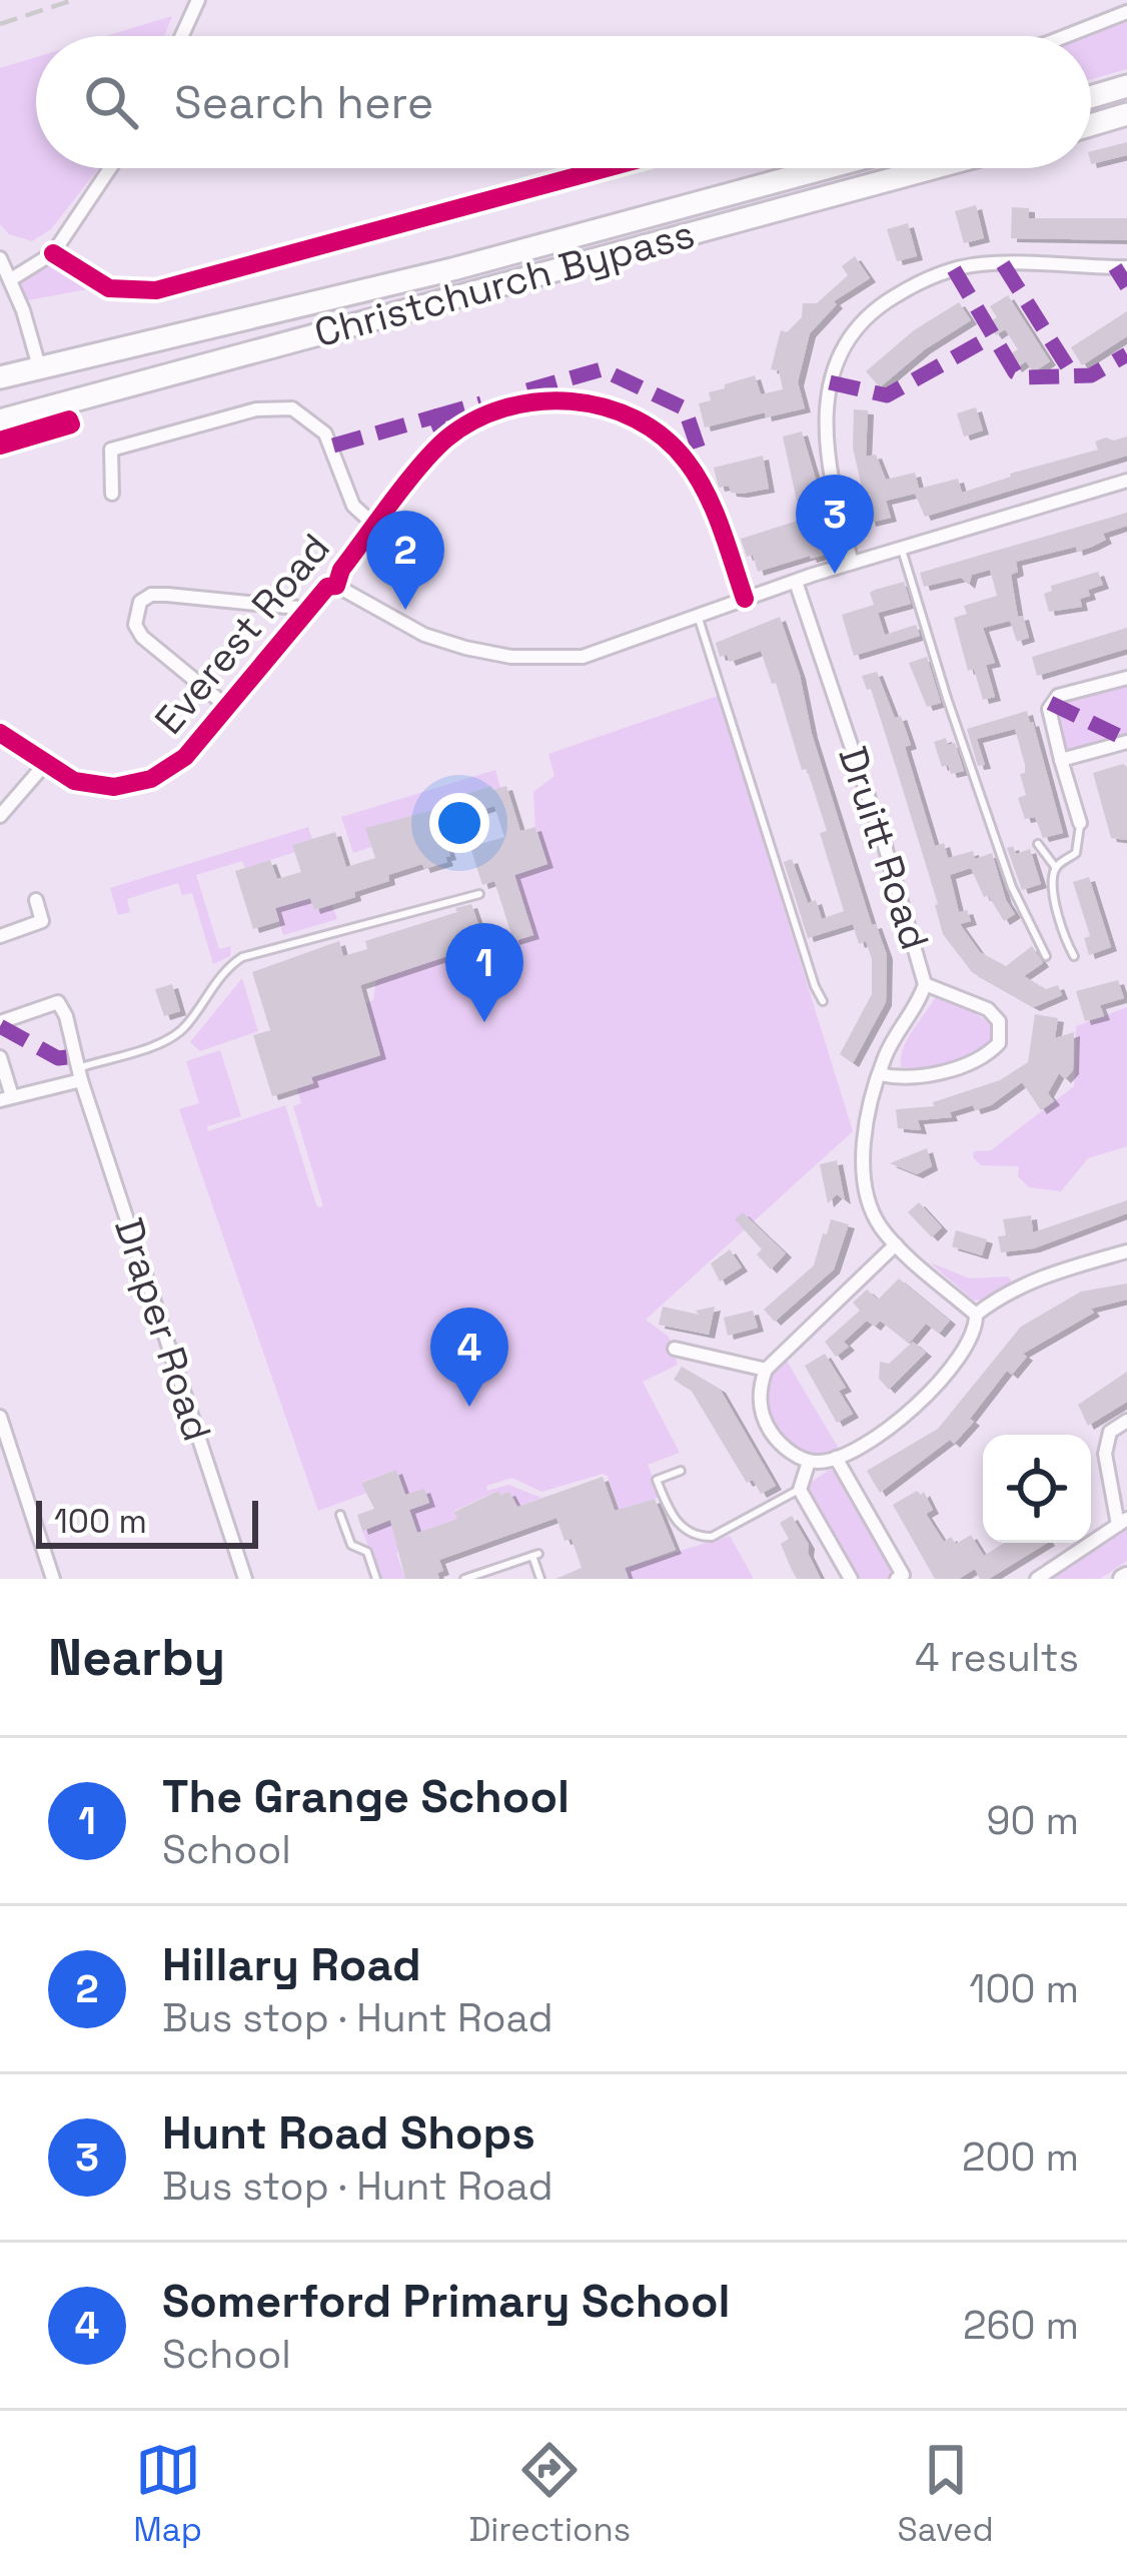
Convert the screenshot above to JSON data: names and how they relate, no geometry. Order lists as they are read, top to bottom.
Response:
{
  "streets": {
    "main road": ["Christchurch Bypass"],
    "street": ["Everest Road", "Druitt Road", "Draper Road"]
  },
  "scale_bar": "100 m",
  "page": {
    "search": "Search here",
    "pins": [
      "3",
      "2",
      "1",
      "4"
    ],
    "scale": "100 m",
    "heading": ["Nearby", "4 results"],
    "list": [
      {
        "mark": "1",
        "name": "The Grange School",
        "note": "School",
        "value": "90 m"
      },
      {
        "mark": "2",
        "name": "Hillary Road",
        "note": "Bus stop · Hunt Road",
        "value": "100 m"
      },
      {
        "mark": "3",
        "name": "Hunt Road Shops",
        "note": "Bus stop · Hunt Road",
        "value": "200 m"
      },
      {
        "mark": "4",
        "name": "Somerford Primary School",
        "note": "School",
        "value": "260 m"
      }
    ],
    "nav": ["Map", "Directions", "Saved"]
  }
}
